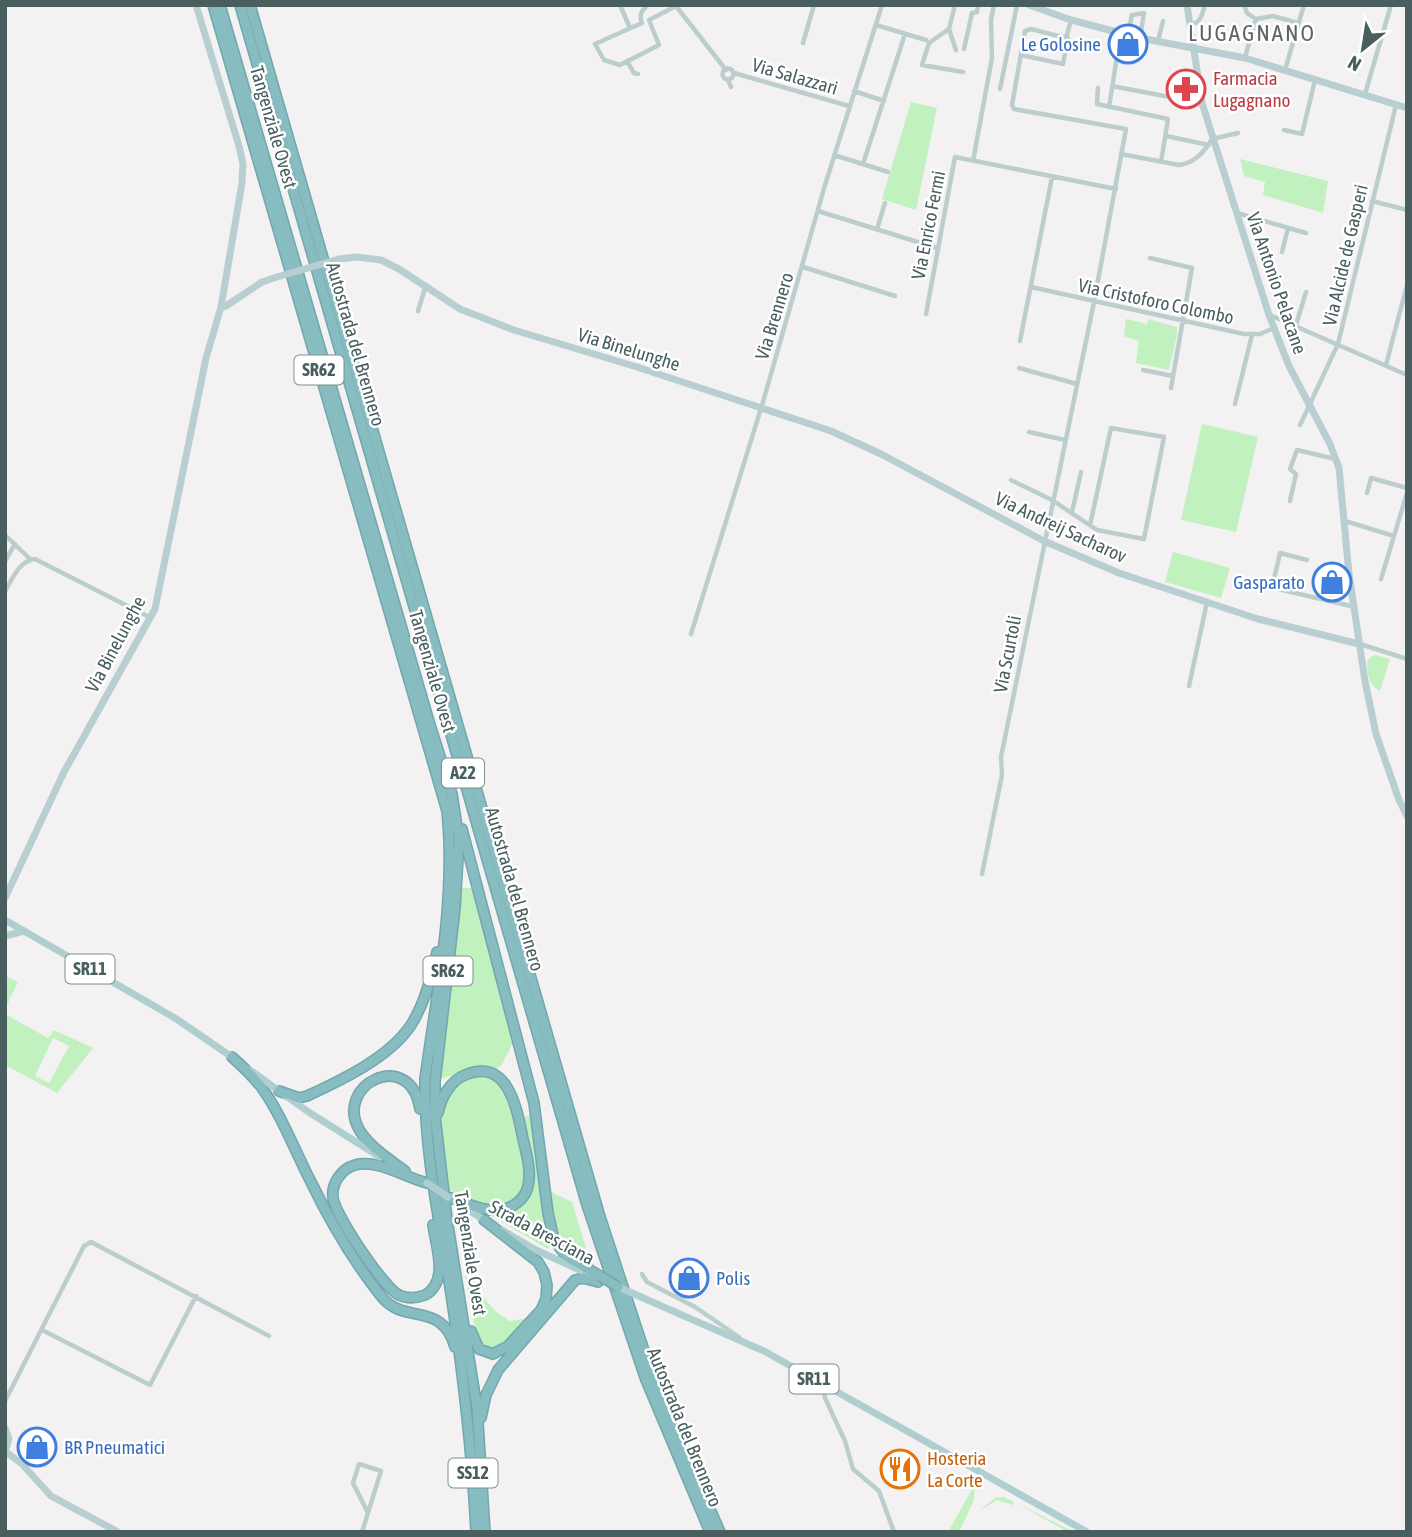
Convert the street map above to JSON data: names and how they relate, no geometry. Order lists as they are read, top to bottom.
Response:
{
  "streets": {
    "highway": [
      "Tangenziale Ovest",
      "Autostrada del Brennero",
      "SR62",
      "A22",
      "SS12"
    ],
    "main road": ["SR11", "Strada Bresciana"],
    "street": [
      "Via Salazzari",
      "Via Enrico Fermi",
      "Via Alcide de Gasperi",
      "Via Antonio Pelacane",
      "Via Cristoforo Colombo",
      "Via Brennero",
      "Via Binelunghe",
      "Via Andreij Sacharov",
      "Via Scurtoli"
    ]
  },
  "crossings": [
    ["Via Salazzari", "Via Brennero"],
    ["Via Enrico Fermi", "Via Scurtoli"],
    ["Via Alcide de Gasperi", "Via Antonio Pelacane"],
    ["Via Antonio Pelacane", "Via Cristoforo Colombo"],
    ["Via Antonio Pelacane", "Via Andreij Sacharov"],
    ["Via Cristoforo Colombo", "Via Scurtoli"],
    ["Via Brennero", "Via Binelunghe"],
    ["Via Brennero", "Via Andreij Sacharov"],
    ["Via Binelunghe", "Via Andreij Sacharov"],
    ["Via Andreij Sacharov", "Via Scurtoli"]
  ],
  "districts": ["LUGAGNANO"],
  "places": {
    "shop": [
      "Le Golosine",
      "Gasparato",
      "Polis",
      "BR Pneumatici"
    ],
    "pharmacy": ["Farmacia Lugagnano"],
    "restaurant": ["Hosteria La Corte"]
  },
  "north": "bottom left"
}
